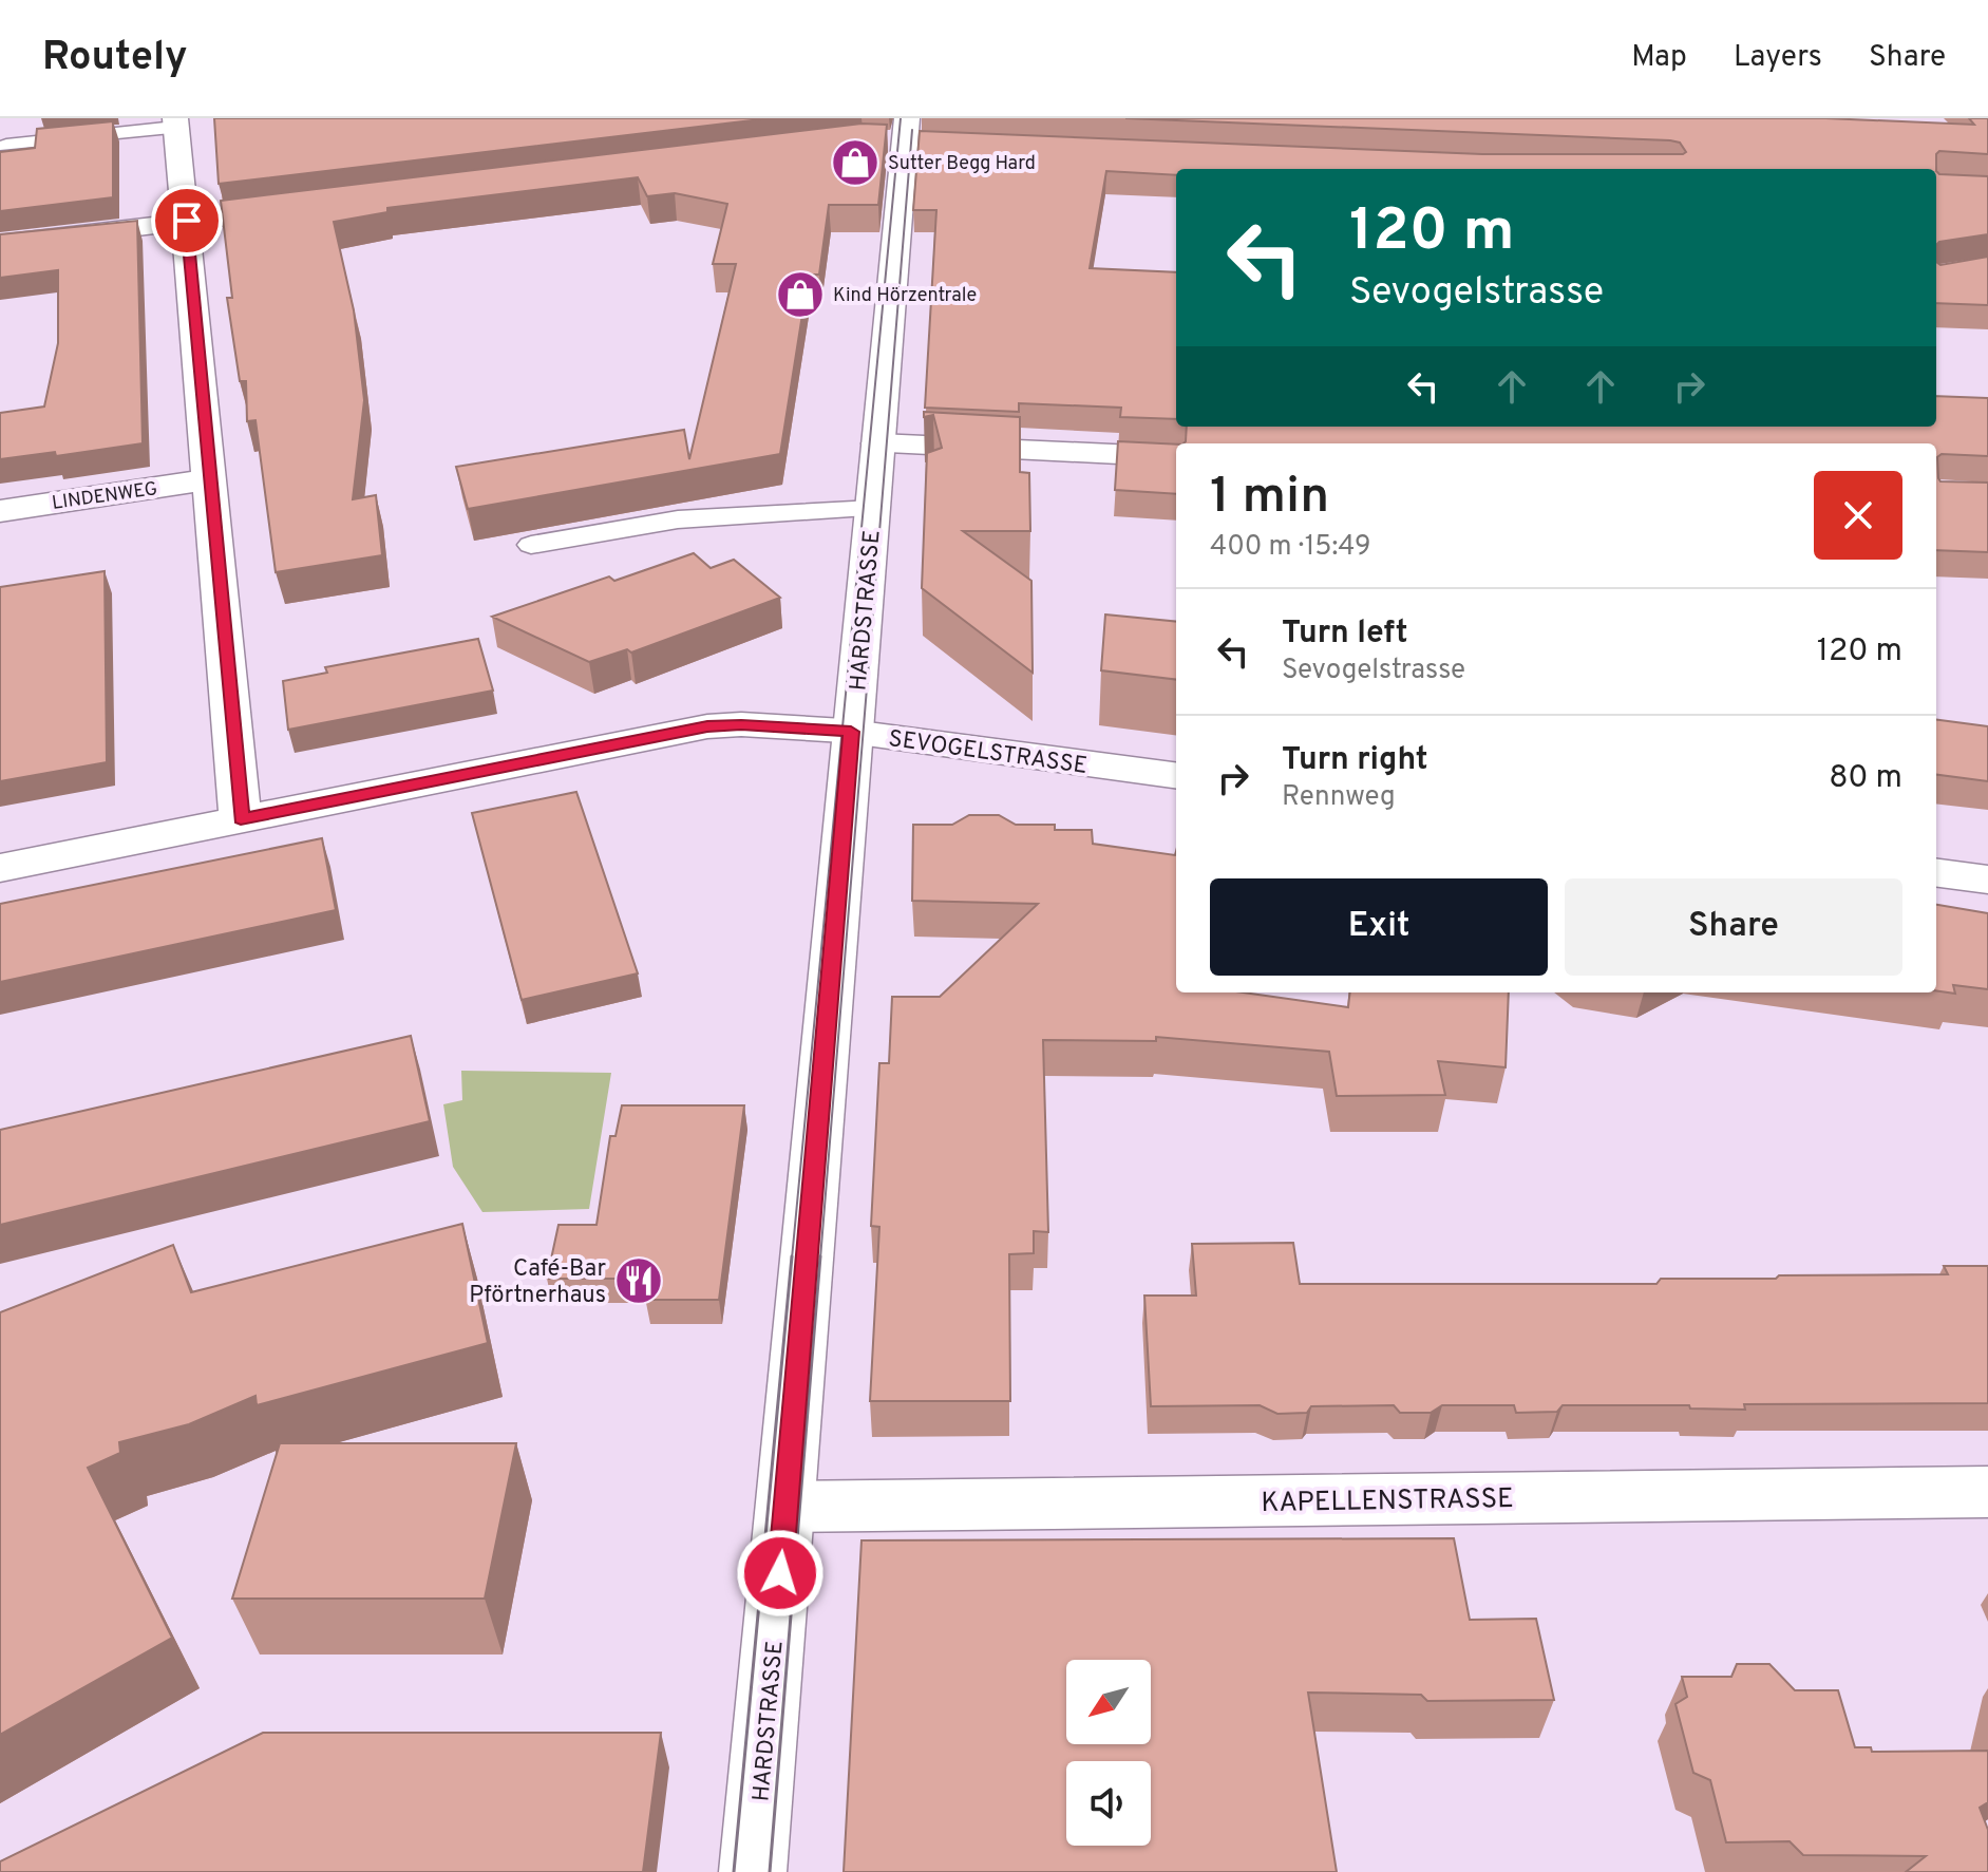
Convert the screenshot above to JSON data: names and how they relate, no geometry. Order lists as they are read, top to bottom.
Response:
{
  "streets": {
    "street": [
      "LINDENWEG",
      "HARDSTRASSE",
      "SEVOGELSTRASSE",
      "KAPELLENSTRASSE"
    ]
  },
  "crossings": [
    ["HARDSTRASSE", "SEVOGELSTRASSE"],
    ["HARDSTRASSE", "KAPELLENSTRASSE"]
  ],
  "places": {
    "shop": ["Sutter Begg Hard", "Kind Hörzentrale"],
    "restaurant": ["Café-Bar Pförtnerhaus"]
  },
  "north": "bottom left",
  "page": {
    "header": "Routely",
    "nav": ["Map", "Layers", "Share"],
    "turn": ["120 m", "Sevogelstrasse"],
    "heading": ["1 min", "400 m · 15:49"],
    "list": [
      {
        "name": "Turn left",
        "note": "Sevogelstrasse",
        "value": "120 m"
      },
      {
        "name": "Turn right",
        "note": "Rennweg",
        "value": "80 m"
      }
    ],
    "buttons": ["Exit", "Share"]
  }
}
